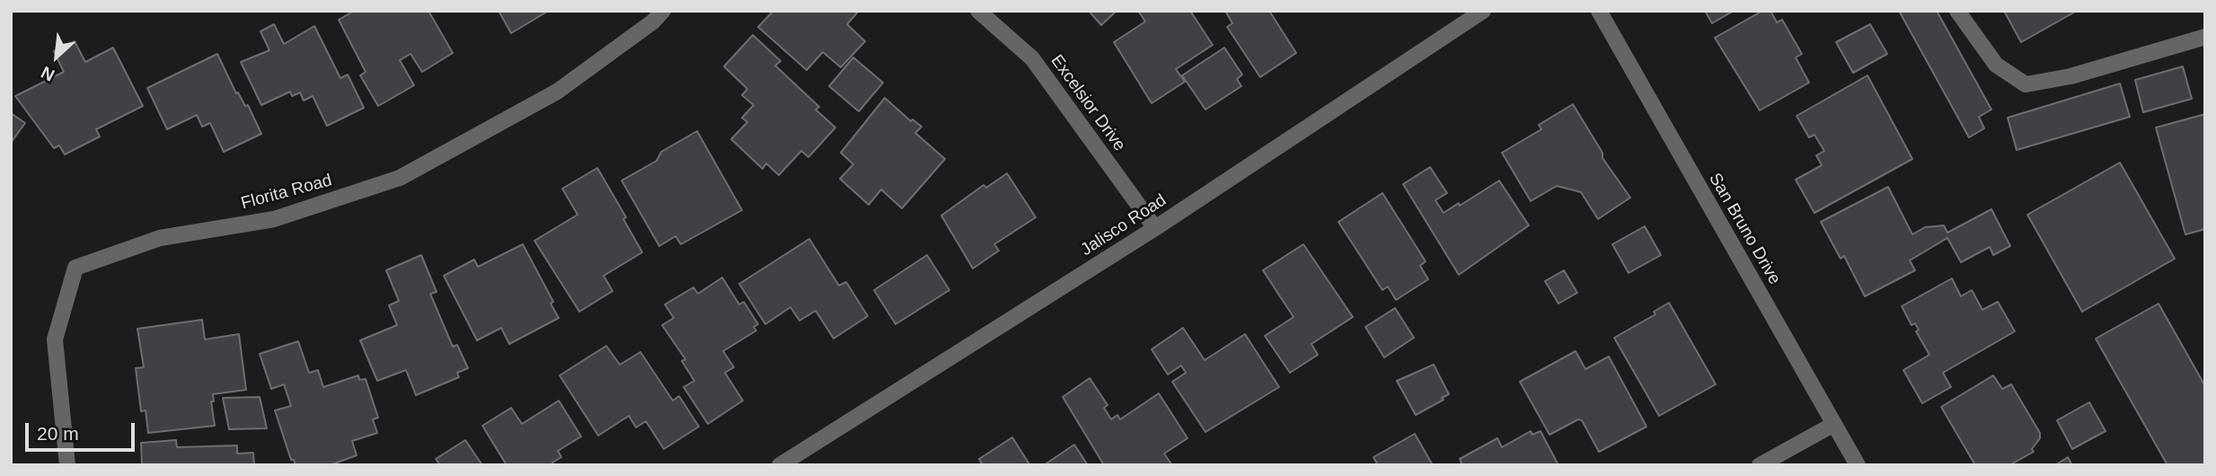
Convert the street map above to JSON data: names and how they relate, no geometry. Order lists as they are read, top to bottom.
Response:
{
  "streets": {
    "street": [
      "Excelsior Drive",
      "Florita Road",
      "Jalisco Road",
      "San Bruno Drive"
    ]
  },
  "crossings": [
    ["Excelsior Drive", "Jalisco Road"]
  ],
  "scale_bar": "20 m",
  "north": "bottom left"
}
